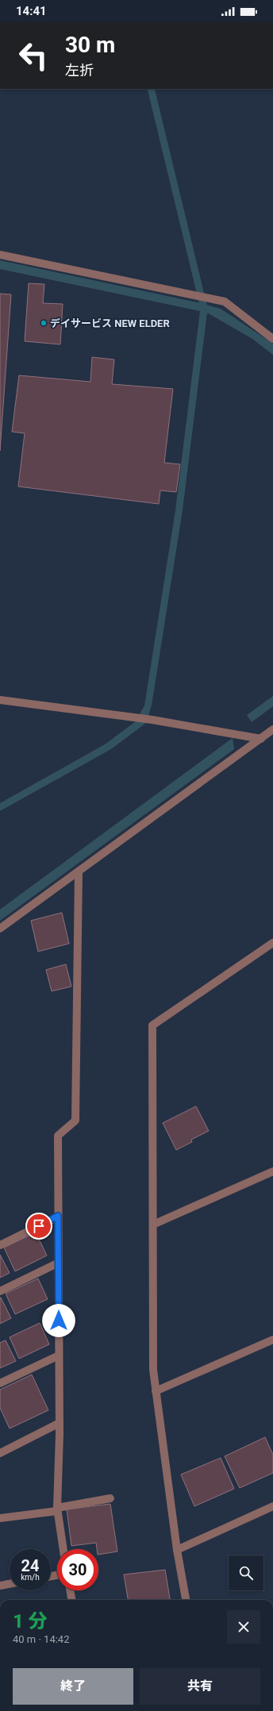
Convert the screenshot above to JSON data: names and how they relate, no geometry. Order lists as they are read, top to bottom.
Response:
{
  "places": ["デイサービス NEW ELDER"],
  "page": {
    "status": "14:41",
    "turn": ["30 m", "左折"],
    "speed": "24 km/h",
    "limit": "30",
    "heading": ["1 分", "40 m · 14:42"],
    "buttons": ["終了", "共有"]
  }
}
